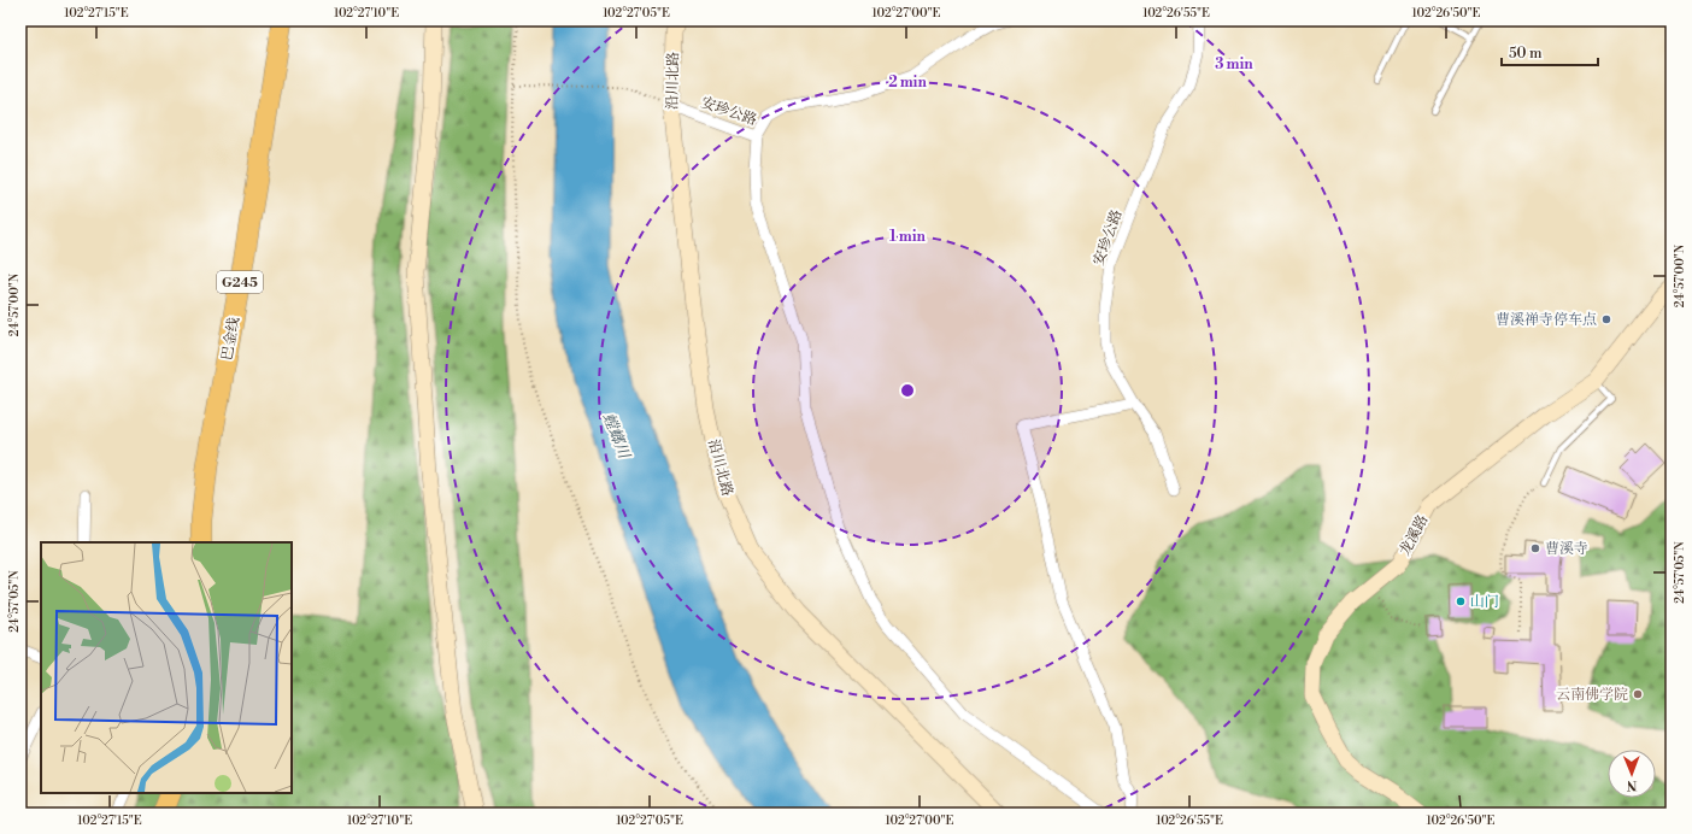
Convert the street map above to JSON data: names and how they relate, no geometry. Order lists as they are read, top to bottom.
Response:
{
  "streets": {
    "highway": ["G245", "巴金线"],
    "main road": ["沿川北路", "龙溪路"],
    "street": ["安珍公路"]
  },
  "crossings": [
    ["沿川北路", "安珍公路"]
  ],
  "water": ["螳螂川"],
  "places": [
    "曹溪禅寺停车点",
    "曹溪寺",
    "山门",
    "云南佛学院"
  ],
  "scale_bar": "50 m",
  "north": "bottom",
  "coordinates": [
    "102°27'15\"E",
    "102°27'10\"E",
    "102°27'05\"E",
    "102°27'00\"E",
    "102°26'55\"E",
    "102°26'50\"E",
    "24°57'00\"N",
    "24°57'05\"N"
  ],
  "rings": ["3 min", "2 min", "1 min"]
}
